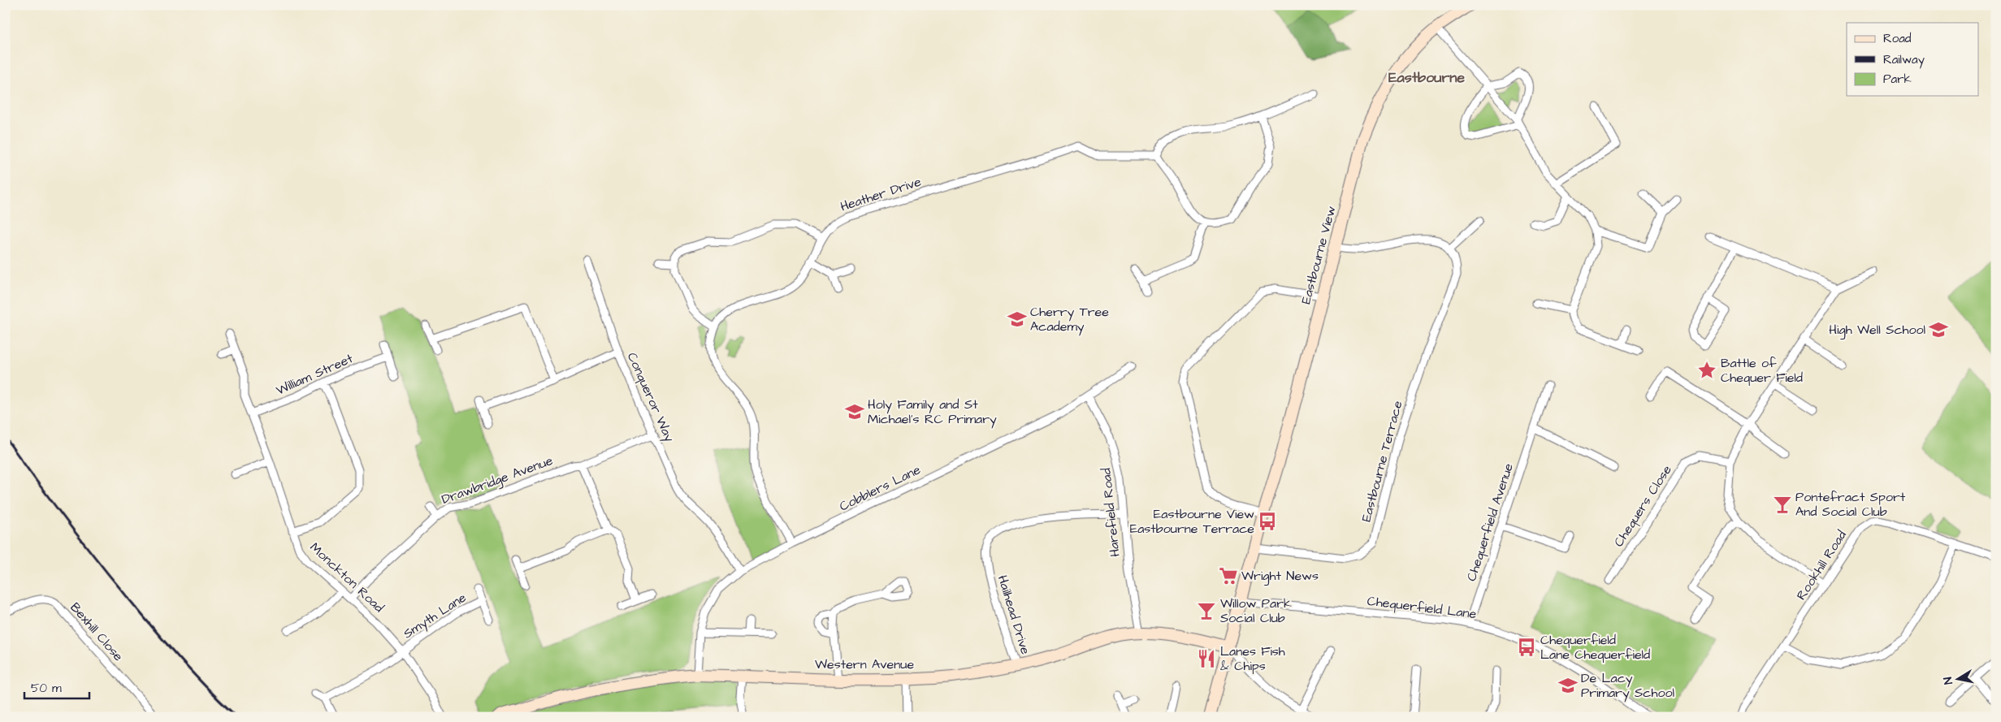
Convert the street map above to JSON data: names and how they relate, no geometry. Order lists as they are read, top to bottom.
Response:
{
  "streets": {
    "street": [
      "Heather Drive",
      "Eastbourne View",
      "William Street",
      "Conqueror Way",
      "Eastbourne Terrace",
      "Drawbridge Avenue",
      "Cobblers Lane",
      "Chequers Close",
      "Harefield Road",
      "Chequerfield Avenue",
      "Rookhill Road",
      "Monckton Road",
      "Chequerfield Lane",
      "Hailhead Drive",
      "Smyth Lane",
      "Bexhill Close",
      "Western Avenue"
    ]
  },
  "crossings": [
    ["Eastbourne View", "Eastbourne Terrace"],
    ["Eastbourne View", "Chequerfield Lane"],
    ["Eastbourne View", "Western Avenue"],
    ["William Street", "Monckton Road"],
    ["Conqueror Way", "Drawbridge Avenue"],
    ["Conqueror Way", "Cobblers Lane"],
    ["Drawbridge Avenue", "Monckton Road"],
    ["Cobblers Lane", "Harefield Road"],
    ["Cobblers Lane", "Western Avenue"],
    ["Harefield Road", "Hailhead Drive"],
    ["Harefield Road", "Western Avenue"],
    ["Chequerfield Avenue", "Chequerfield Lane"],
    ["Monckton Road", "Smyth Lane"],
    ["Hailhead Drive", "Western Avenue"]
  ],
  "districts": ["Eastbourne"],
  "places": {
    "school or university": [
      "Cherry Tree Academy",
      "High Well School",
      "Holy Family and St Michael's RC Primary",
      "De Lacy Primary School"
    ],
    "place": ["Battle of Chequer Field"],
    "bar": ["Pontefract Sport And Social Club", "Willow Park Social Club"],
    "bus stop": ["Eastbourne View Eastbourne Terrace", "Chequerfield Lane Chequerfield"],
    "supermarket": ["Wright News"],
    "restaurant": ["Lanes Fish & Chips"]
  },
  "legend": ["Road", "Railway", "Park"],
  "scale_bar": "50 m",
  "north": "left"
}
